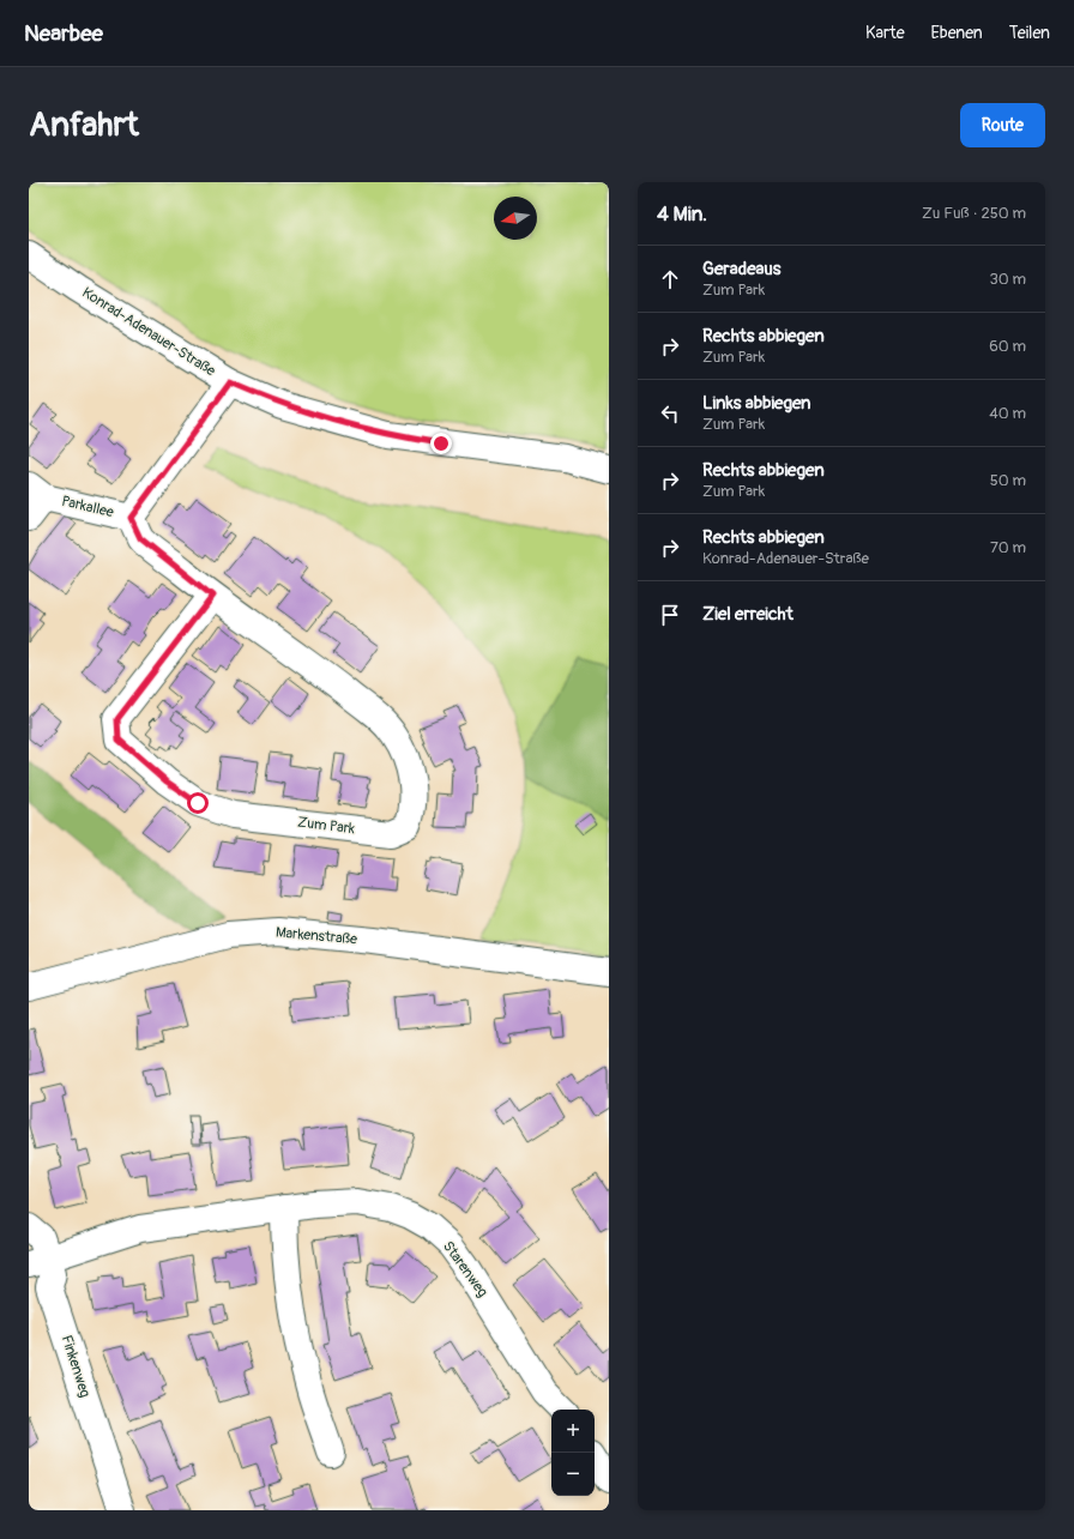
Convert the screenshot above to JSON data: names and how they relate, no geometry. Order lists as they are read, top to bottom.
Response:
{
  "streets": {
    "street": [
      "Konrad-Adenauer-Straße",
      "Parkallee",
      "Zum Park",
      "Markenstraße",
      "Starenweg",
      "Finkenweg"
    ]
  },
  "crossings": [
    ["Parkallee", "Zum Park"],
    ["Starenweg", "Finkenweg"]
  ],
  "north": "left",
  "page": {
    "header": "Nearbee",
    "nav": ["Karte", "Ebenen", "Teilen"],
    "buttons": "Route",
    "title": "Anfahrt",
    "heading": ["4 Min.", "Zu Fuß · 250 m"],
    "list": [
      ["Geradeaus", "Zum Park", "30 m"],
      ["Rechts abbiegen", "Zum Park", "60 m"],
      ["Links abbiegen", "Zum Park", "40 m"],
      ["Rechts abbiegen", "Zum Park", "50 m"],
      ["Rechts abbiegen", "Konrad-Adenauer-Straße", "70 m"],
      "Ziel erreicht"
    ],
    "map_buttons": ["+", "−"]
  }
}
